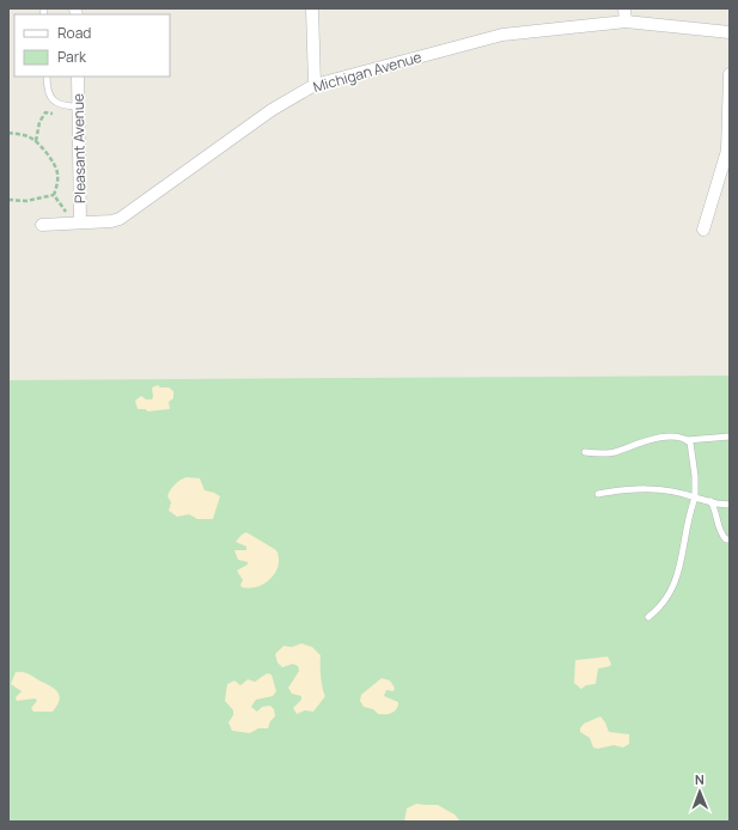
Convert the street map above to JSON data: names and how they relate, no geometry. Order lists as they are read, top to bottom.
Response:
{
  "streets": {
    "street": ["Michigan Avenue", "Pleasant Avenue"]
  },
  "crossings": [
    ["Michigan Avenue", "Pleasant Avenue"]
  ],
  "legend": ["Road", "Park"],
  "north": "top"
}
